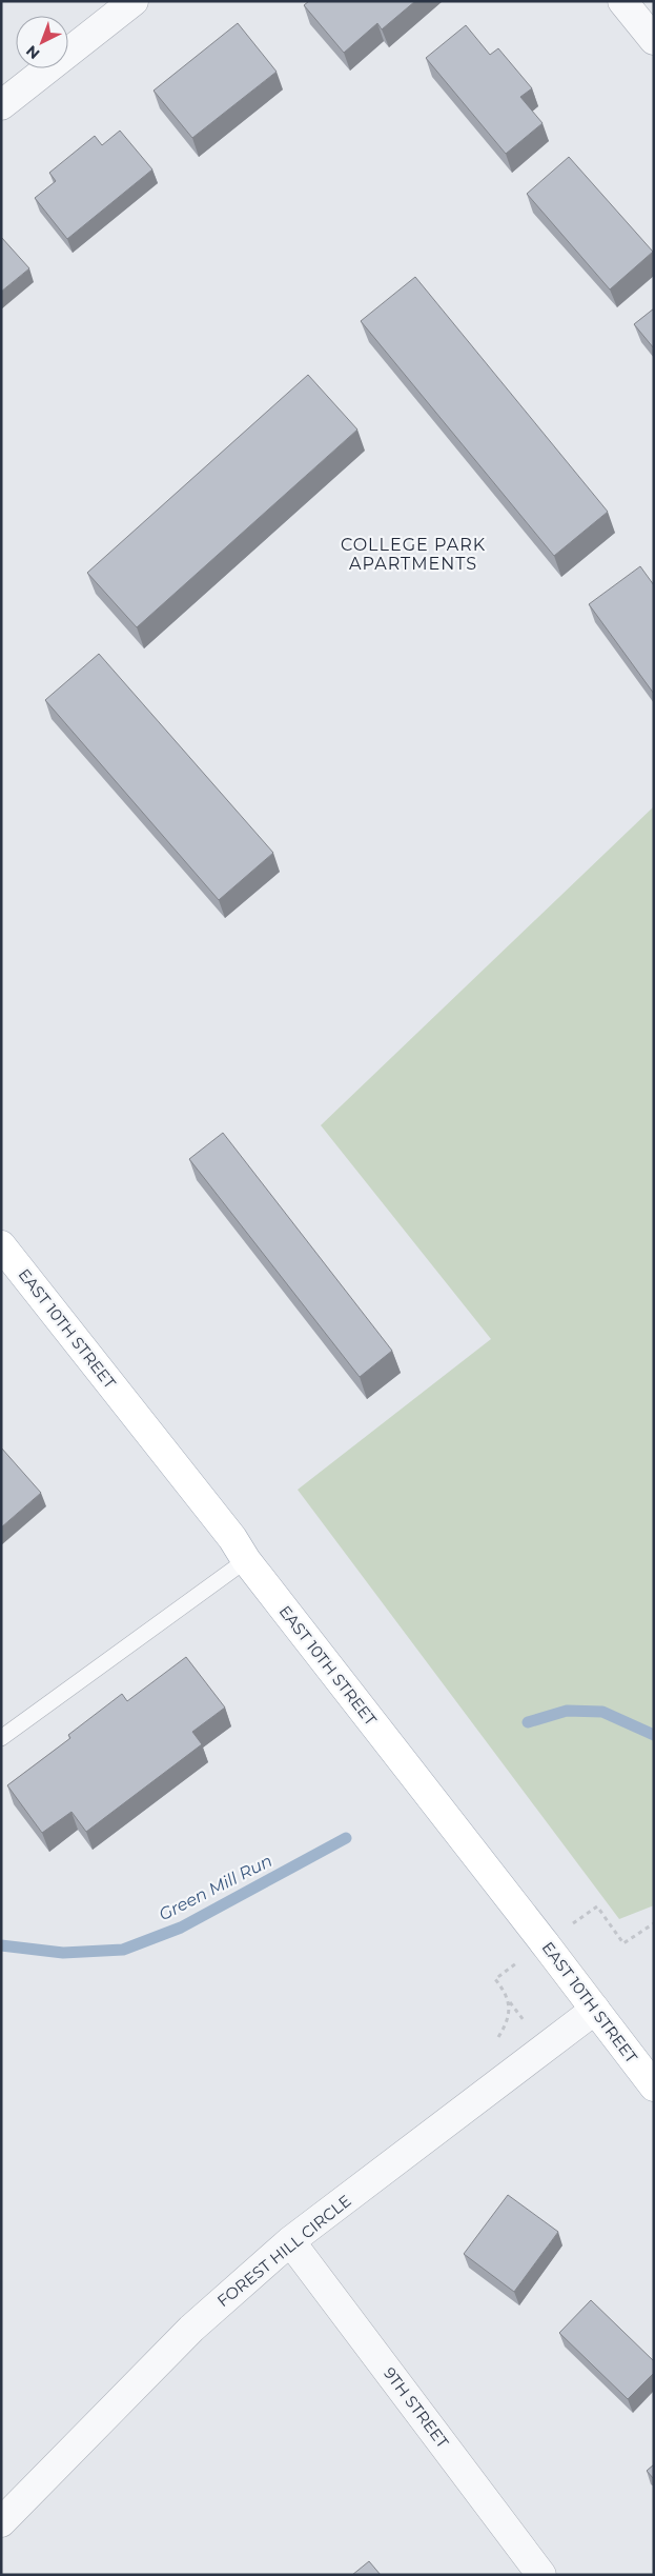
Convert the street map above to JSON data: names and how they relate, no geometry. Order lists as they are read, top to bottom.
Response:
{
  "streets": {
    "main road": ["EAST 10TH STREET"],
    "street": ["FOREST HILL CIRCLE", "9TH STREET"]
  },
  "crossings": [
    ["EAST 10TH STREET", "FOREST HILL CIRCLE"],
    ["FOREST HILL CIRCLE", "9TH STREET"]
  ],
  "districts": ["COLLEGE PARK APARTMENTS"],
  "water": ["Green Mill Run"],
  "north": "bottom left"
}
